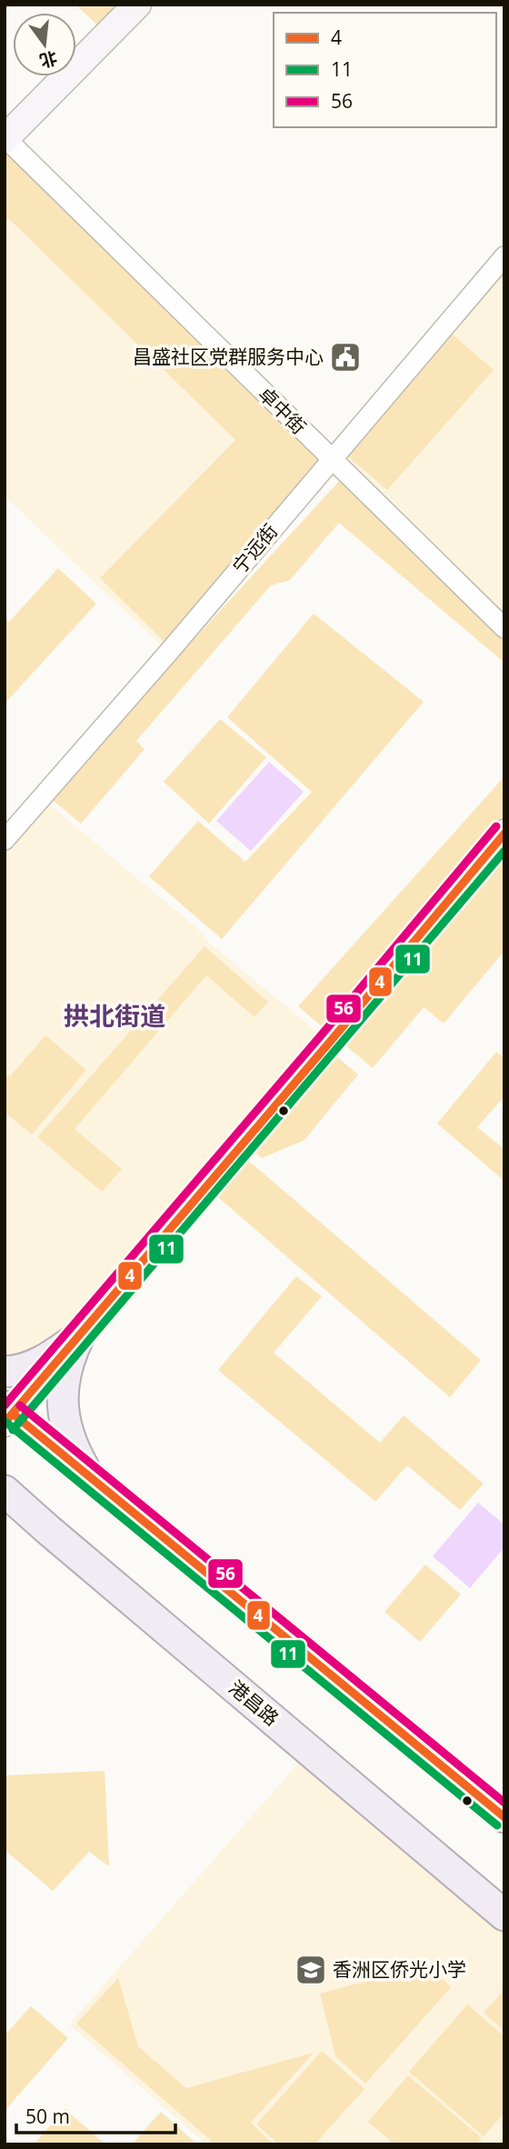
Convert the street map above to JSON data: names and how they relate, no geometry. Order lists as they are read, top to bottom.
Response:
{
  "streets": {
    "main road": ["港昌路"],
    "street": ["卓中街", "宁远街"]
  },
  "crossings": [
    ["卓中街", "宁远街"]
  ],
  "districts": ["拱北街道"],
  "places": {
    "public building": ["昌盛社区党群服务中心"],
    "school or university": ["香洲区侨光小学"]
  },
  "lines": ["transit line 56", "transit line 4", "transit line 11"],
  "legend": ["4", "11", "56"],
  "scale_bar": "50 m",
  "north": "bottom"
}
